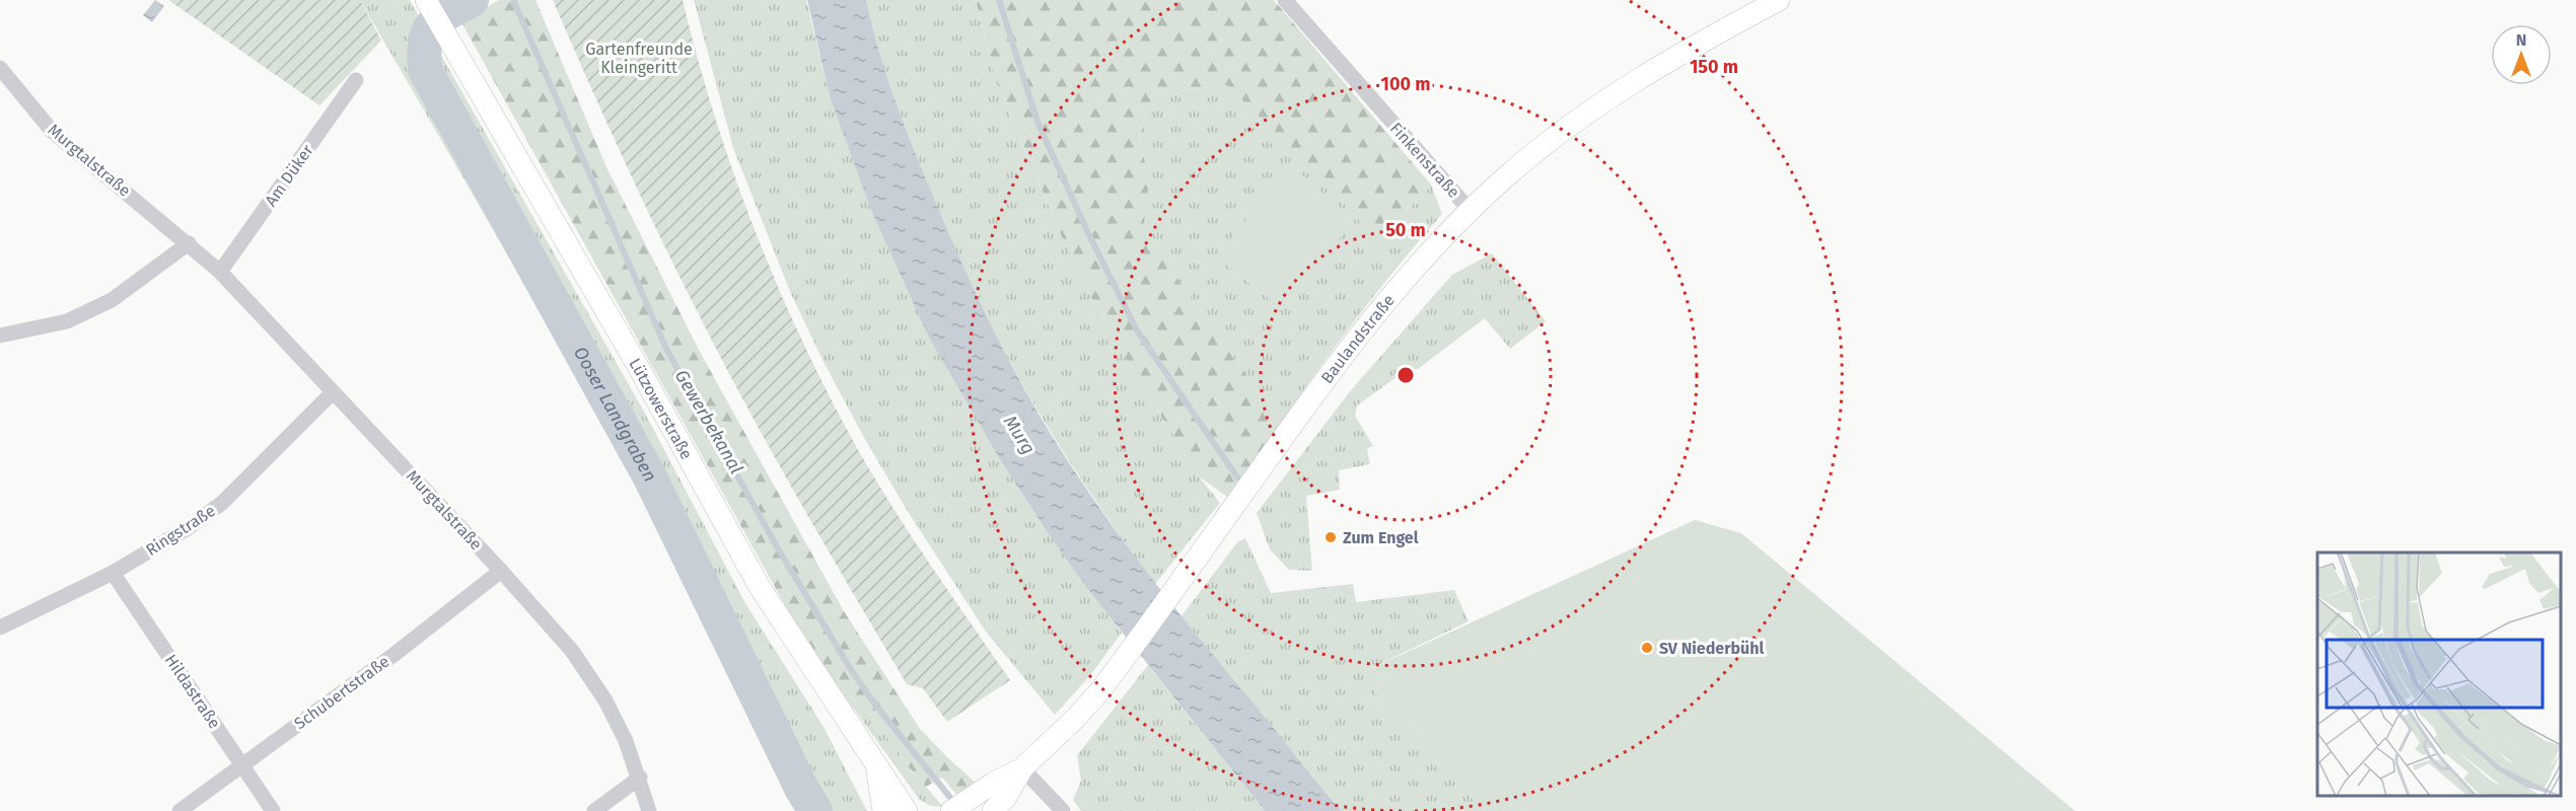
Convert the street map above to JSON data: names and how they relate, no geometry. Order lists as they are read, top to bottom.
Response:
{
  "streets": {
    "street": [
      "Murgtalstraße",
      "Finkenstraße",
      "Am Düker",
      "Baulandstraße",
      "Lützowerstraße",
      "Ringstraße",
      "Hildastraße",
      "Schubertstraße"
    ]
  },
  "crossings": [
    ["Murgtalstraße", "Am Düker"],
    ["Murgtalstraße", "Ringstraße"],
    ["Murgtalstraße", "Schubertstraße"],
    ["Finkenstraße", "Baulandstraße"],
    ["Ringstraße", "Hildastraße"],
    ["Hildastraße", "Schubertstraße"]
  ],
  "water": ["Ooser Landgraben", "Gewerbekanal", "Murg"],
  "parks": ["Gartenfreunde Kleingeritt"],
  "places": ["Zum Engel", "SV Niederbühl"],
  "north": "top",
  "rings": ["150 m", "100 m", "50 m"]
}
